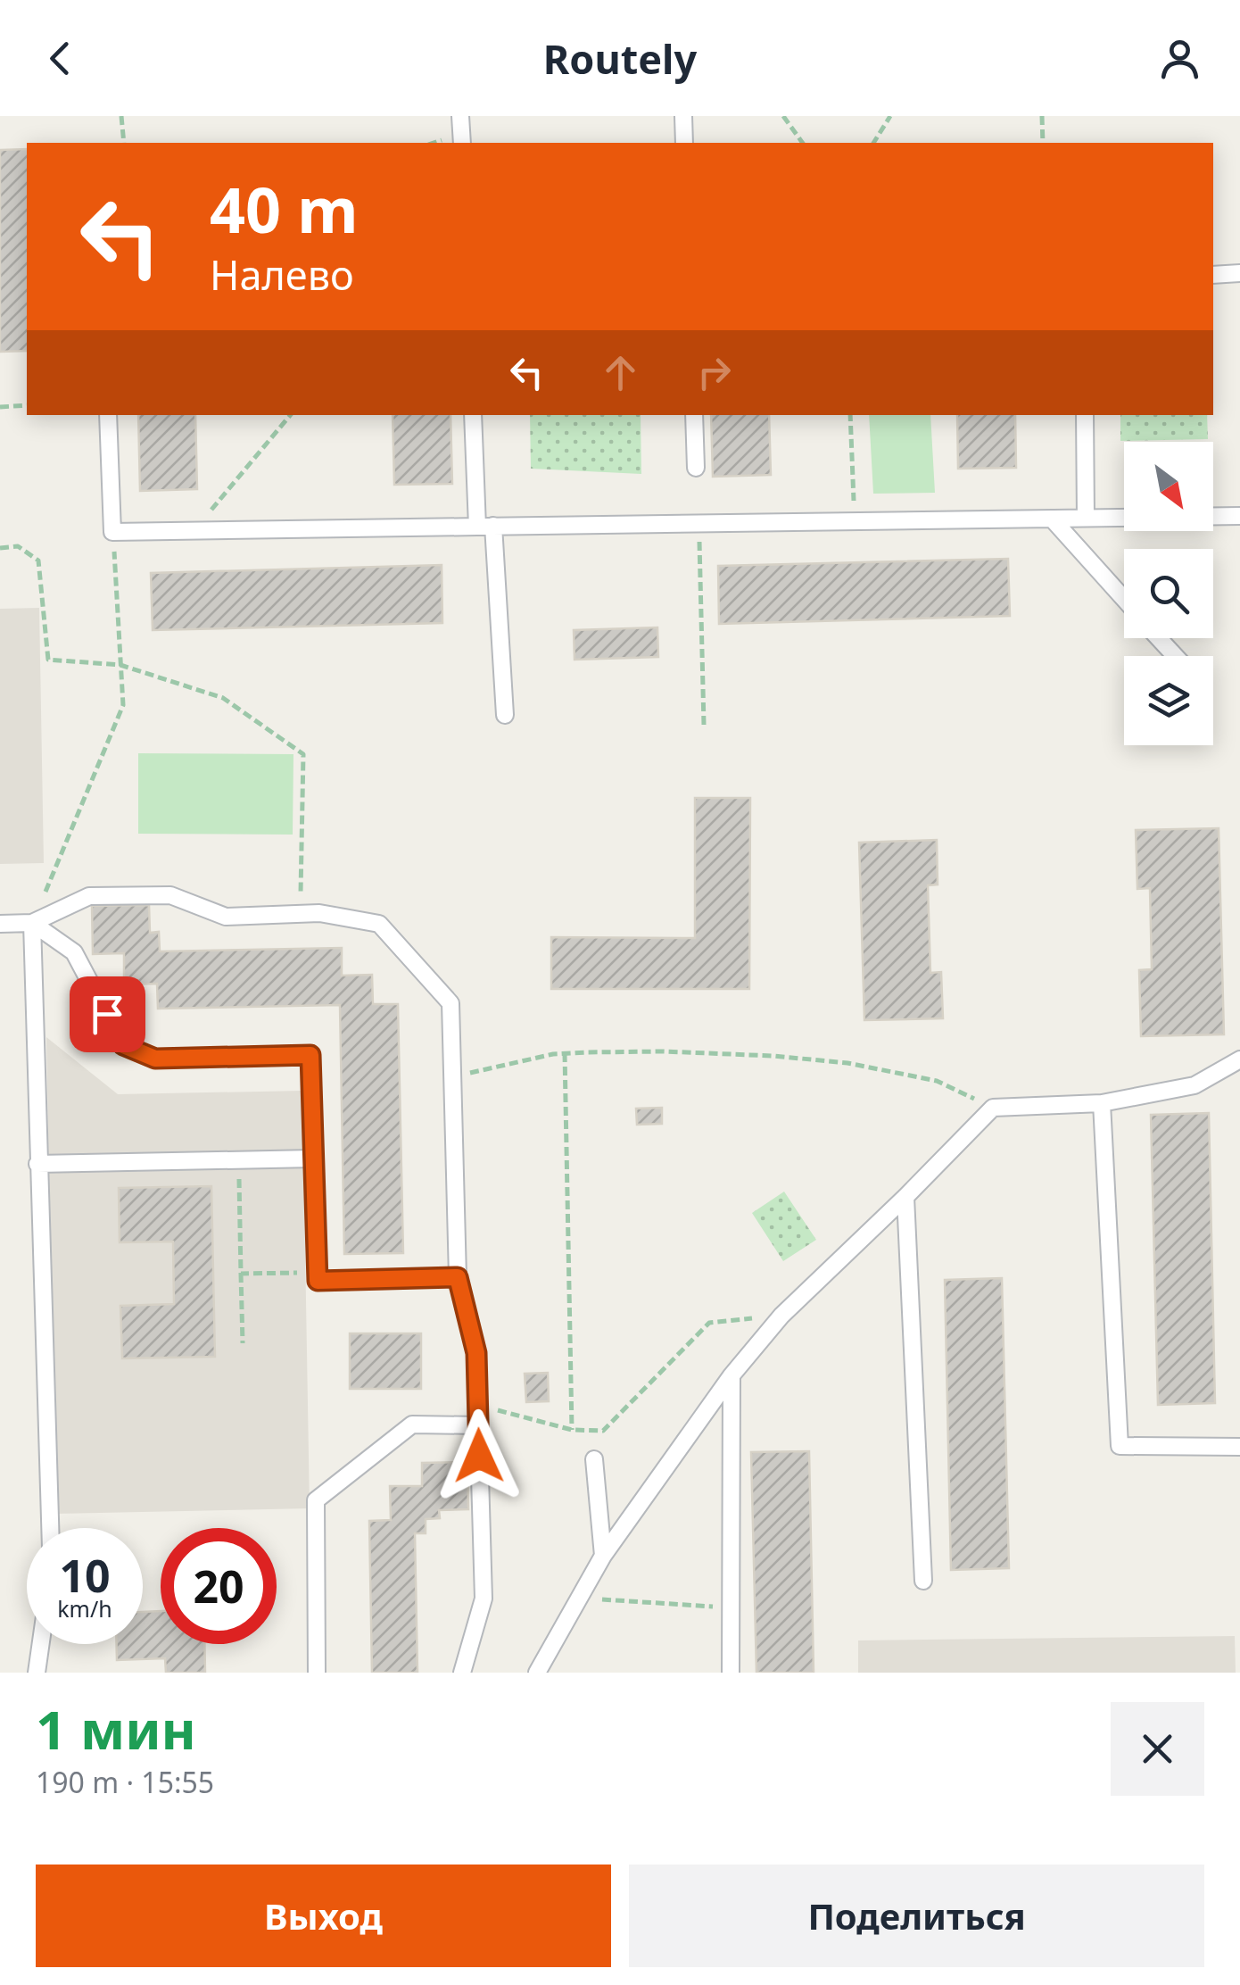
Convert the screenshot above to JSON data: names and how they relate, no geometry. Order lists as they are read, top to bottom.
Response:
{
  "north": "bottom right",
  "page": {
    "header": "Routely",
    "turn": ["40 m", "Налево"],
    "speed": "10 km/h",
    "limit": "20",
    "heading": ["1 мин", "190 m · 15:55"],
    "buttons": ["Выход", "Поделиться"]
  }
}
